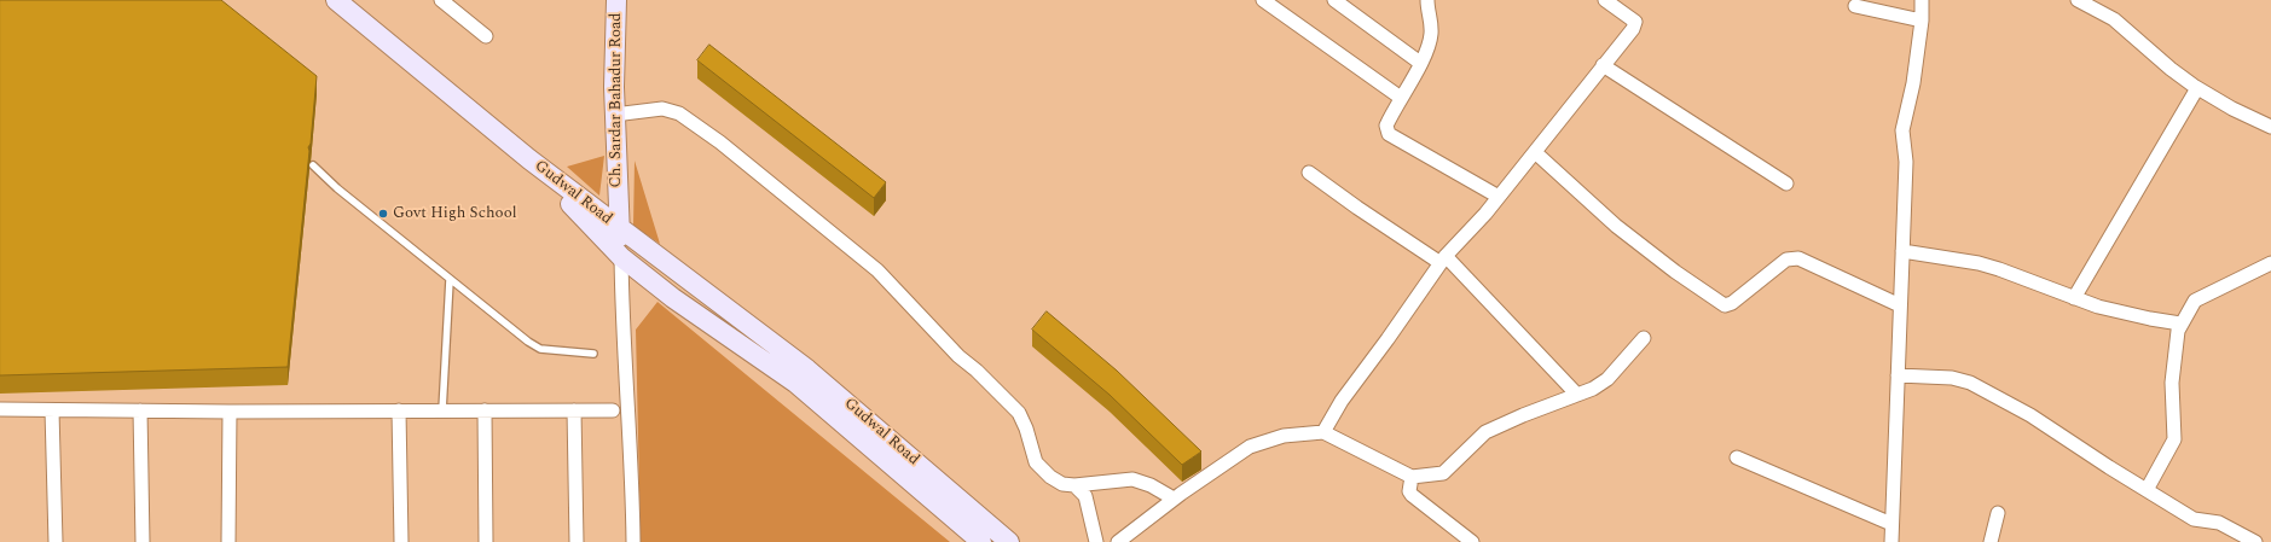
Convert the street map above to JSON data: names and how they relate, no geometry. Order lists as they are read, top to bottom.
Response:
{
  "streets": {
    "main road": ["Ch. Sardar Bahadur Road", "Gudwal Road"]
  },
  "crossings": [
    ["Ch. Sardar Bahadur Road", "Gudwal Road"]
  ],
  "places": ["Govt High School"]
}
